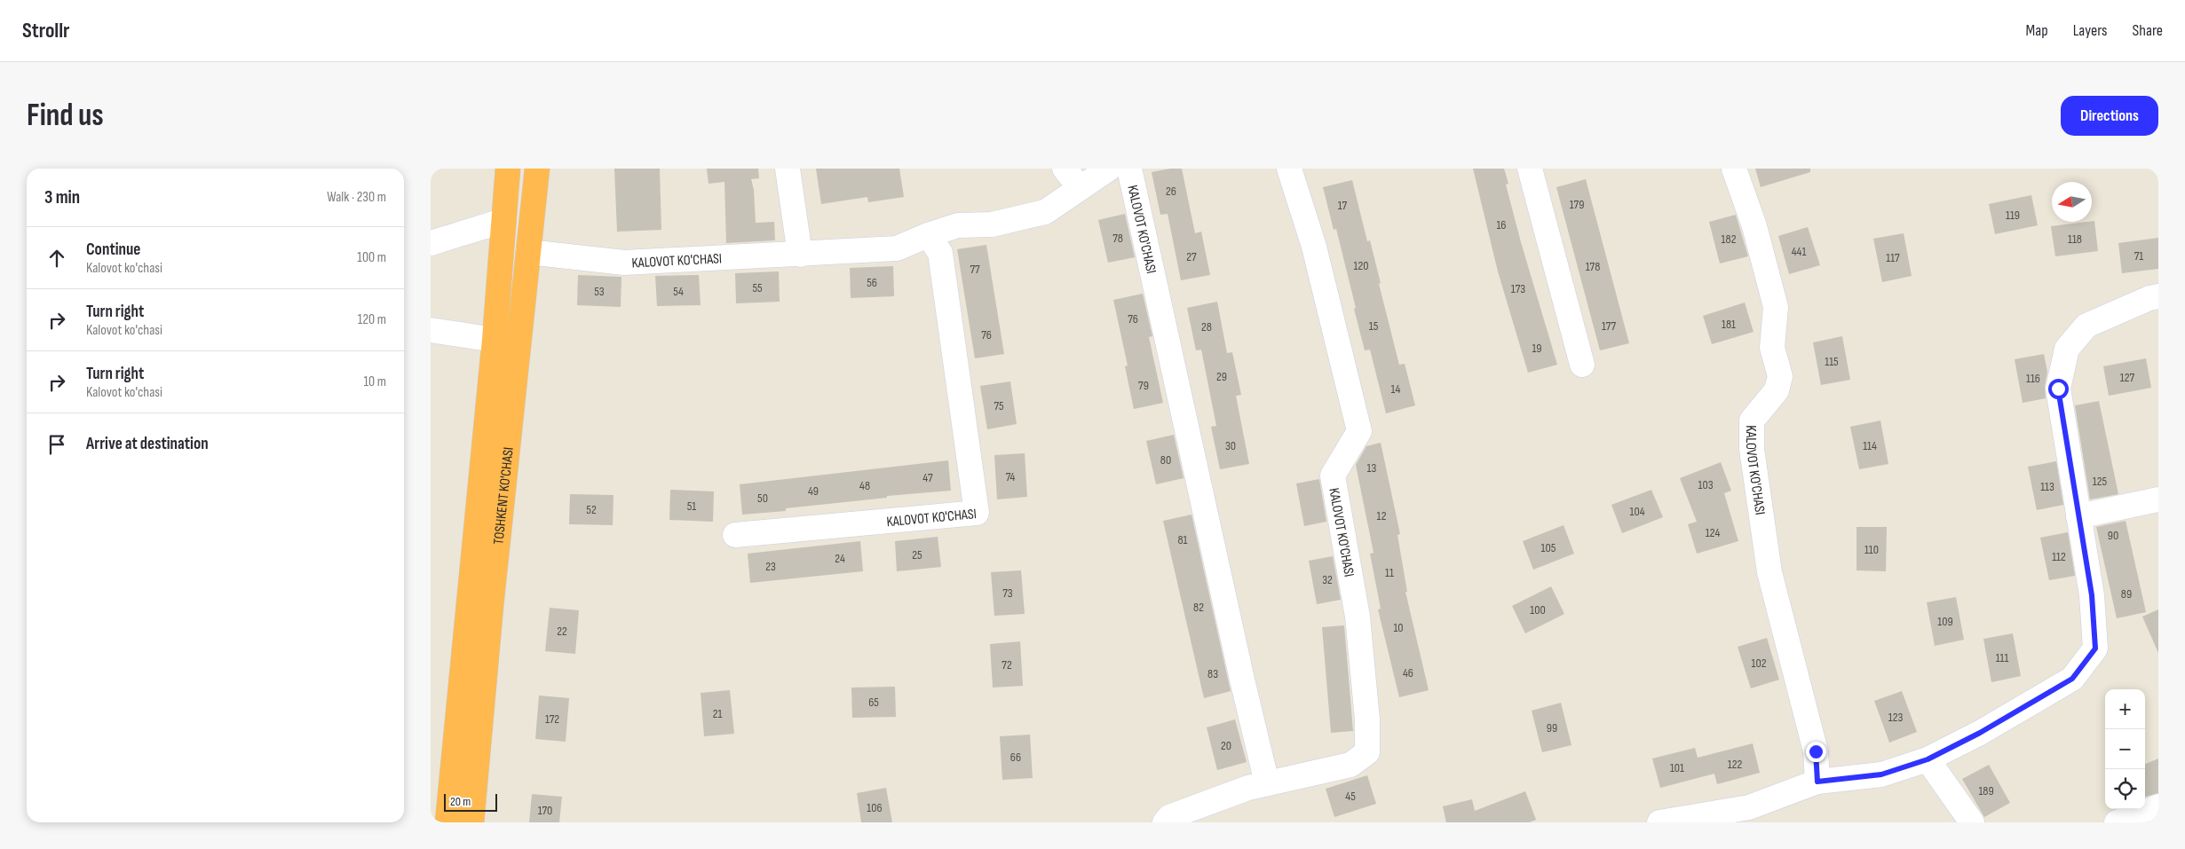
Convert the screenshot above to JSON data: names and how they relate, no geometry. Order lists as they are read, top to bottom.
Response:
{
  "streets": {
    "highway": ["TOSHKENT KO'CHASI"],
    "street": ["KALOVOT KO'CHASI"]
  },
  "crossings": [
    ["KALOVOT KO'CHASI", "TOSHKENT KO'CHASI"]
  ],
  "house_numbers": [
    "26",
    "179",
    "17",
    "119",
    "16",
    "78",
    "182",
    "118",
    "441",
    "71",
    "27",
    "117",
    "120",
    "178",
    "77",
    "56",
    "55",
    "173",
    "53",
    "54",
    "76",
    "181",
    "15",
    "177",
    "28",
    "76",
    "19",
    "115",
    "29",
    "127",
    "116",
    "79",
    "14",
    "75",
    "30",
    "114",
    "80",
    "13",
    "74",
    "47",
    "125",
    "103",
    "48",
    "113",
    "49",
    "50",
    "51",
    "52",
    "104",
    "12",
    "124",
    "90",
    "81",
    "105",
    "110",
    "25",
    "112",
    "24",
    "23",
    "11",
    "32",
    "73",
    "89",
    "82",
    "100",
    "109",
    "10",
    "22",
    "111",
    "102",
    "72",
    "46",
    "83",
    "65",
    "21",
    "123",
    "172",
    "99",
    "20",
    "66",
    "122",
    "101",
    "189",
    "45",
    "106",
    "170"
  ],
  "scale_bar": "20 m",
  "north": "left",
  "page": {
    "header": "Strollr",
    "nav": ["Map", "Layers", "Share"],
    "buttons": "Directions",
    "title": "Find us",
    "heading": ["3 min", "Walk · 230 m"],
    "list": [
      ["Continue", "Kalovot ko'chasi", "100 m"],
      ["Turn right", "Kalovot ko'chasi", "120 m"],
      ["Turn right", "Kalovot ko'chasi", "10 m"],
      "Arrive at destination"
    ],
    "map_buttons": ["+", "−"],
    "scale": "20 m"
  }
}
